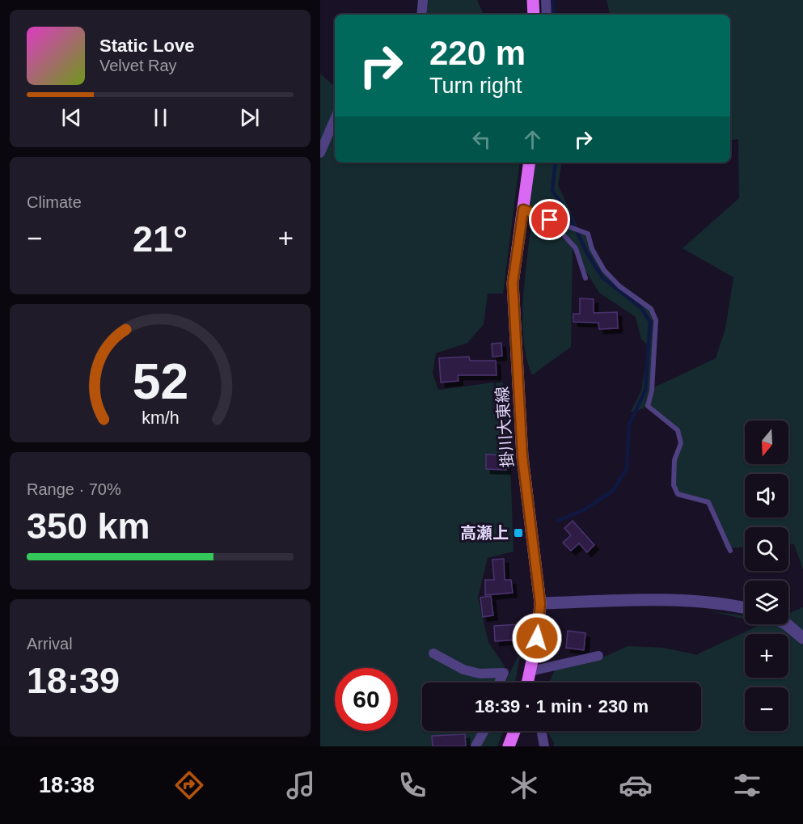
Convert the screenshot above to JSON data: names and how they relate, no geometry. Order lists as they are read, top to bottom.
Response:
{
  "streets": {
    "main road": ["掛川大東線"]
  },
  "places": {
    "transit": ["高瀬上"]
  },
  "north": "bottom",
  "page": {
    "turn": ["220 m", "Turn right"],
    "song": ["Static Love", "Velvet Ray"],
    "tile": [
      "Climate",
      ["Range · 70%", "350 km"],
      ["Arrival", "18:39"]
    ],
    "heat": ["−", "21°", "+"],
    "map_buttons": ["+", "−"],
    "limit": "60",
    "trip": "18:39 · 1 min · 230 m",
    "tabs": "18:38",
    "gauge": ["52", "km/h"]
  }
}
